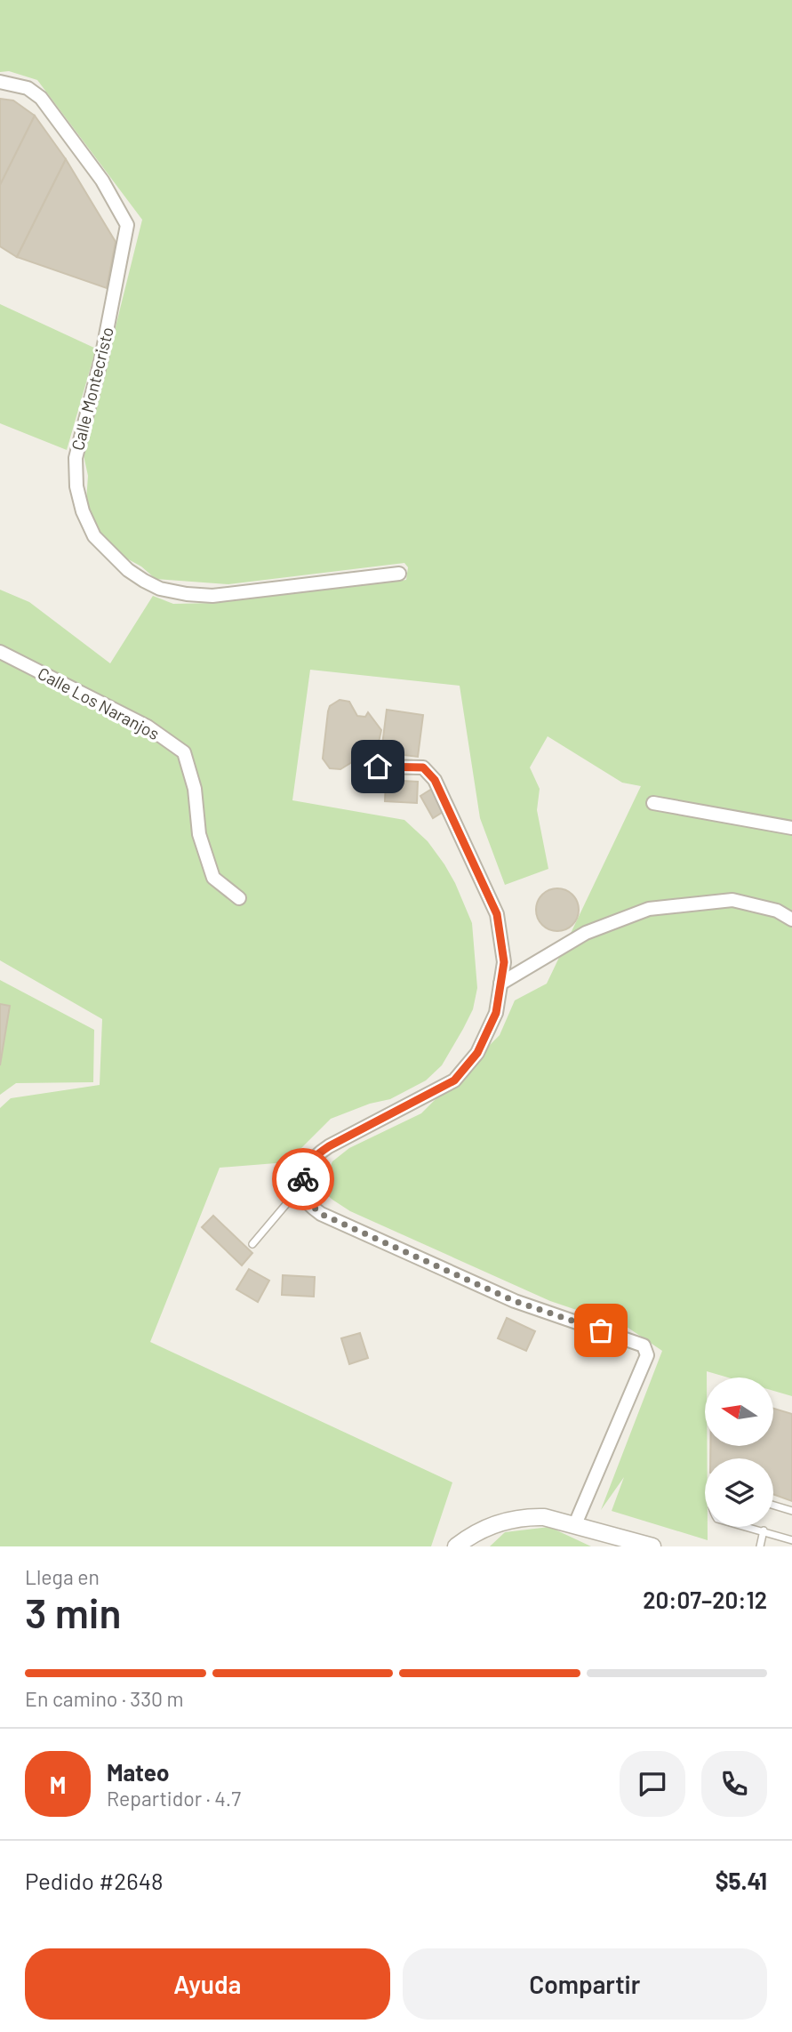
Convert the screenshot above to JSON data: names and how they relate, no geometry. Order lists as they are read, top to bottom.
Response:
{
  "streets": {
    "street": ["Calle Montecristo", "Calle Los Naranjos"]
  },
  "north": "left",
  "page": {
    "heading": ["3 min", "Llega en", "20:07–20:12"],
    "panel": [
      "Mateo",
      "Repartidor · 4.7",
      "Pedido #2648",
      "$5.41"
    ],
    "bar": "En camino · 330 m",
    "round": "M",
    "buttons": ["Ayuda", "Compartir"]
  }
}
